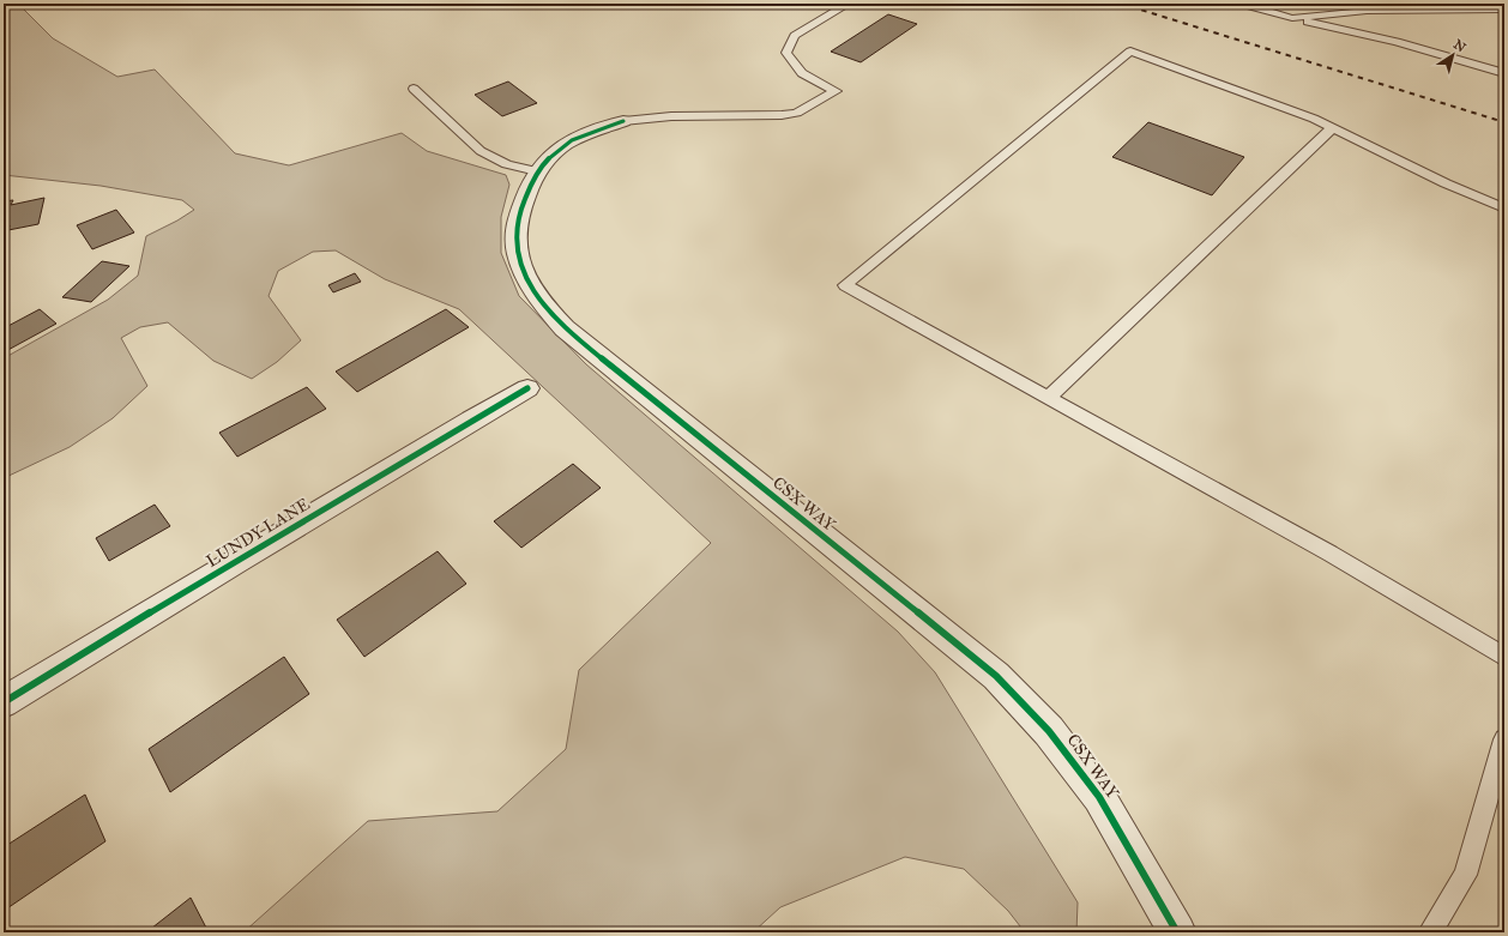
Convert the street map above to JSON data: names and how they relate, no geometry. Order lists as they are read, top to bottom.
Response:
{
  "streets": {
    "street": ["CSX WAY", "LUNDY LANE"]
  },
  "north": "top right"
}
